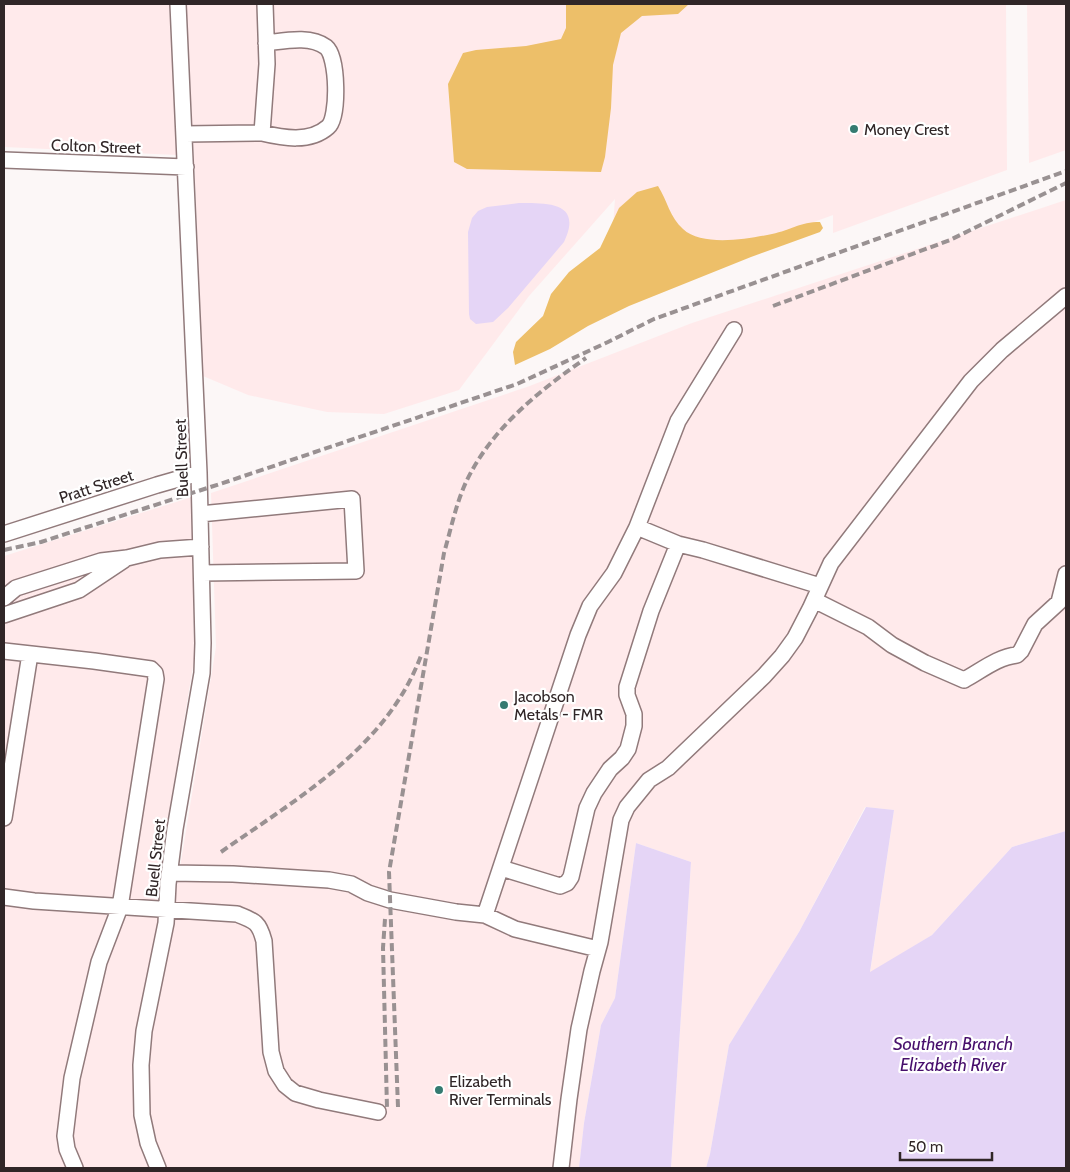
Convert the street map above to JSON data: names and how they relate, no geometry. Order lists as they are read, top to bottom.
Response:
{
  "streets": {
    "street": ["Colton Street", "Buell Street", "Pratt Street"]
  },
  "crossings": [
    ["Colton Street", "Buell Street"],
    ["Buell Street", "Pratt Street"]
  ],
  "water": ["Southern Branch Elizabeth River"],
  "places": ["Money Crest", "Jacobson Metals - FMR", "Elizabeth River Terminals"],
  "scale_bar": "50 m"
}
